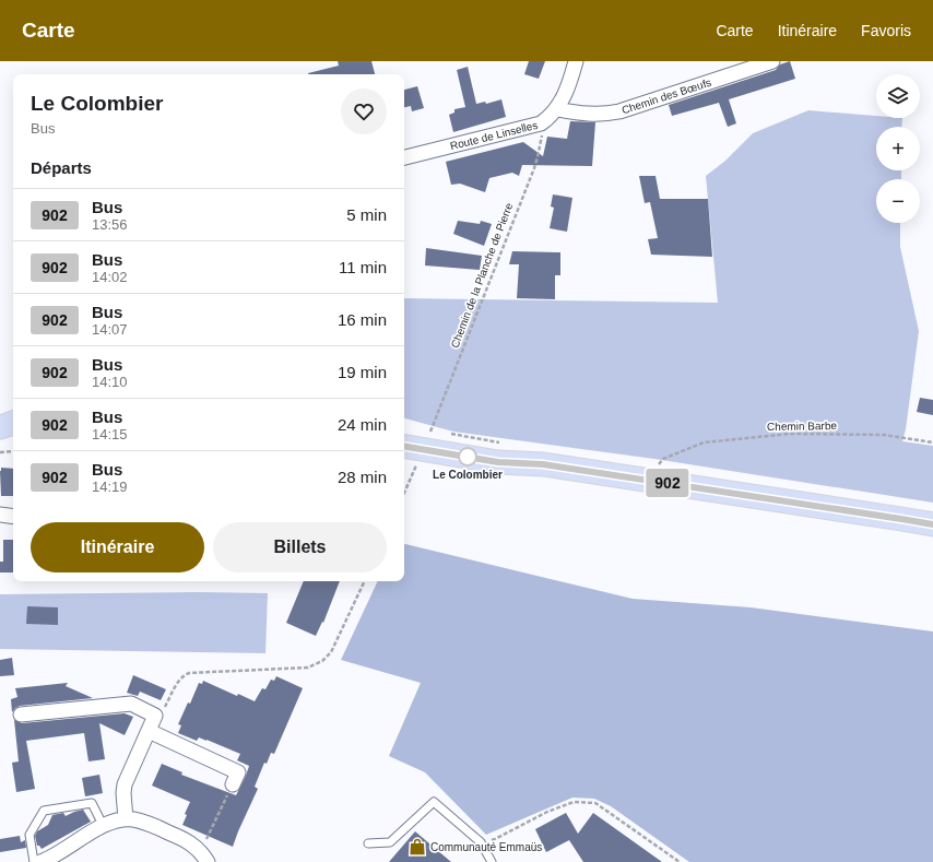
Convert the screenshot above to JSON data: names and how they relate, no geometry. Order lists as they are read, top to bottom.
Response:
{
  "streets": {
    "street": ["Chemin des Bœufs", "Route de Linselles"],
    "path": ["Chemin de la Planche de Pierre", "Chemin Barbe"]
  },
  "crossings": [
    ["Chemin des Bœufs", "Route de Linselles"],
    ["Route de Linselles", "Chemin de la Planche de Pierre"]
  ],
  "places": {
    "other": ["Le Colombier"],
    "shop": ["Communauté Emmaüs"]
  },
  "lines": ["bus line 902"],
  "page": {
    "header": "Carte",
    "nav": ["Carte", "Itinéraire", "Favoris"],
    "on_map": "902",
    "map_buttons": ["+", "−"],
    "heading": [
      ["Le Colombier", "Bus"],
      "Départs"
    ],
    "list": [
      {
        "mark": "902",
        "name": "Bus",
        "note": "13:56",
        "value": "5 min"
      },
      {
        "mark": "902",
        "name": "Bus",
        "note": "14:02",
        "value": "11 min"
      },
      {
        "mark": "902",
        "name": "Bus",
        "note": "14:07",
        "value": "16 min"
      },
      {
        "mark": "902",
        "name": "Bus",
        "note": "14:10",
        "value": "19 min"
      },
      {
        "mark": "902",
        "name": "Bus",
        "note": "14:15",
        "value": "24 min"
      },
      {
        "mark": "902",
        "name": "Bus",
        "note": "14:19",
        "value": "28 min"
      }
    ],
    "buttons": ["Itinéraire", "Billets"]
  }
}
